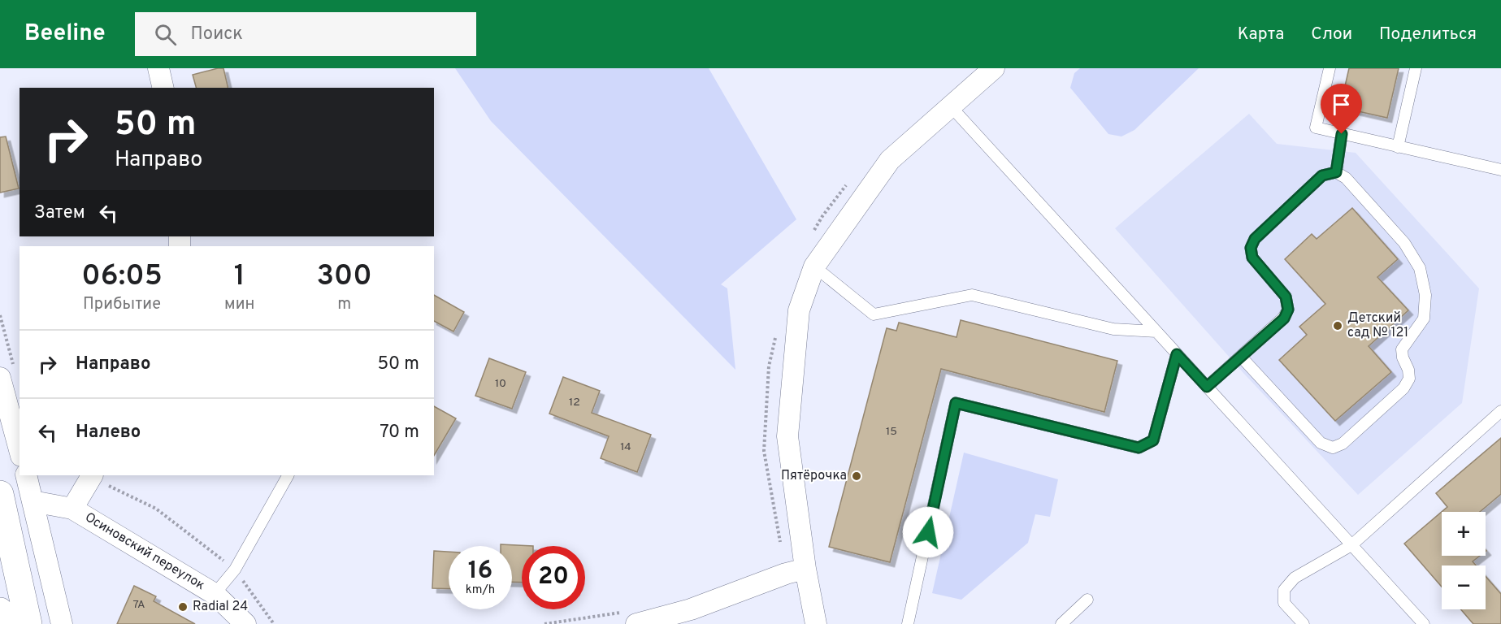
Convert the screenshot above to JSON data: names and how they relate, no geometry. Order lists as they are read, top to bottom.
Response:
{
  "streets": {
    "street": ["Осиновский переулок"]
  },
  "places": ["Детский сад № 121", "Пятёрочка", "Radial 24"],
  "house_numbers": [
    "10",
    "12",
    "15",
    "14",
    "7А"
  ],
  "page": {
    "header": "Beeline",
    "search": "Поиск",
    "nav": ["Карта", "Слои", "Поделиться"],
    "turn": ["50 m", "Направо"],
    "then": "Затем",
    "eta": [
      "06:05",
      "Прибытие",
      "1",
      "мин",
      "300",
      "m"
    ],
    "list": [
      {
        "name": "Направо",
        "value": "50 m"
      },
      {
        "name": "Налево",
        "value": "70 m"
      }
    ],
    "map_buttons": ["+", "−"],
    "speed": "16 km/h",
    "limit": "20"
  }
}
